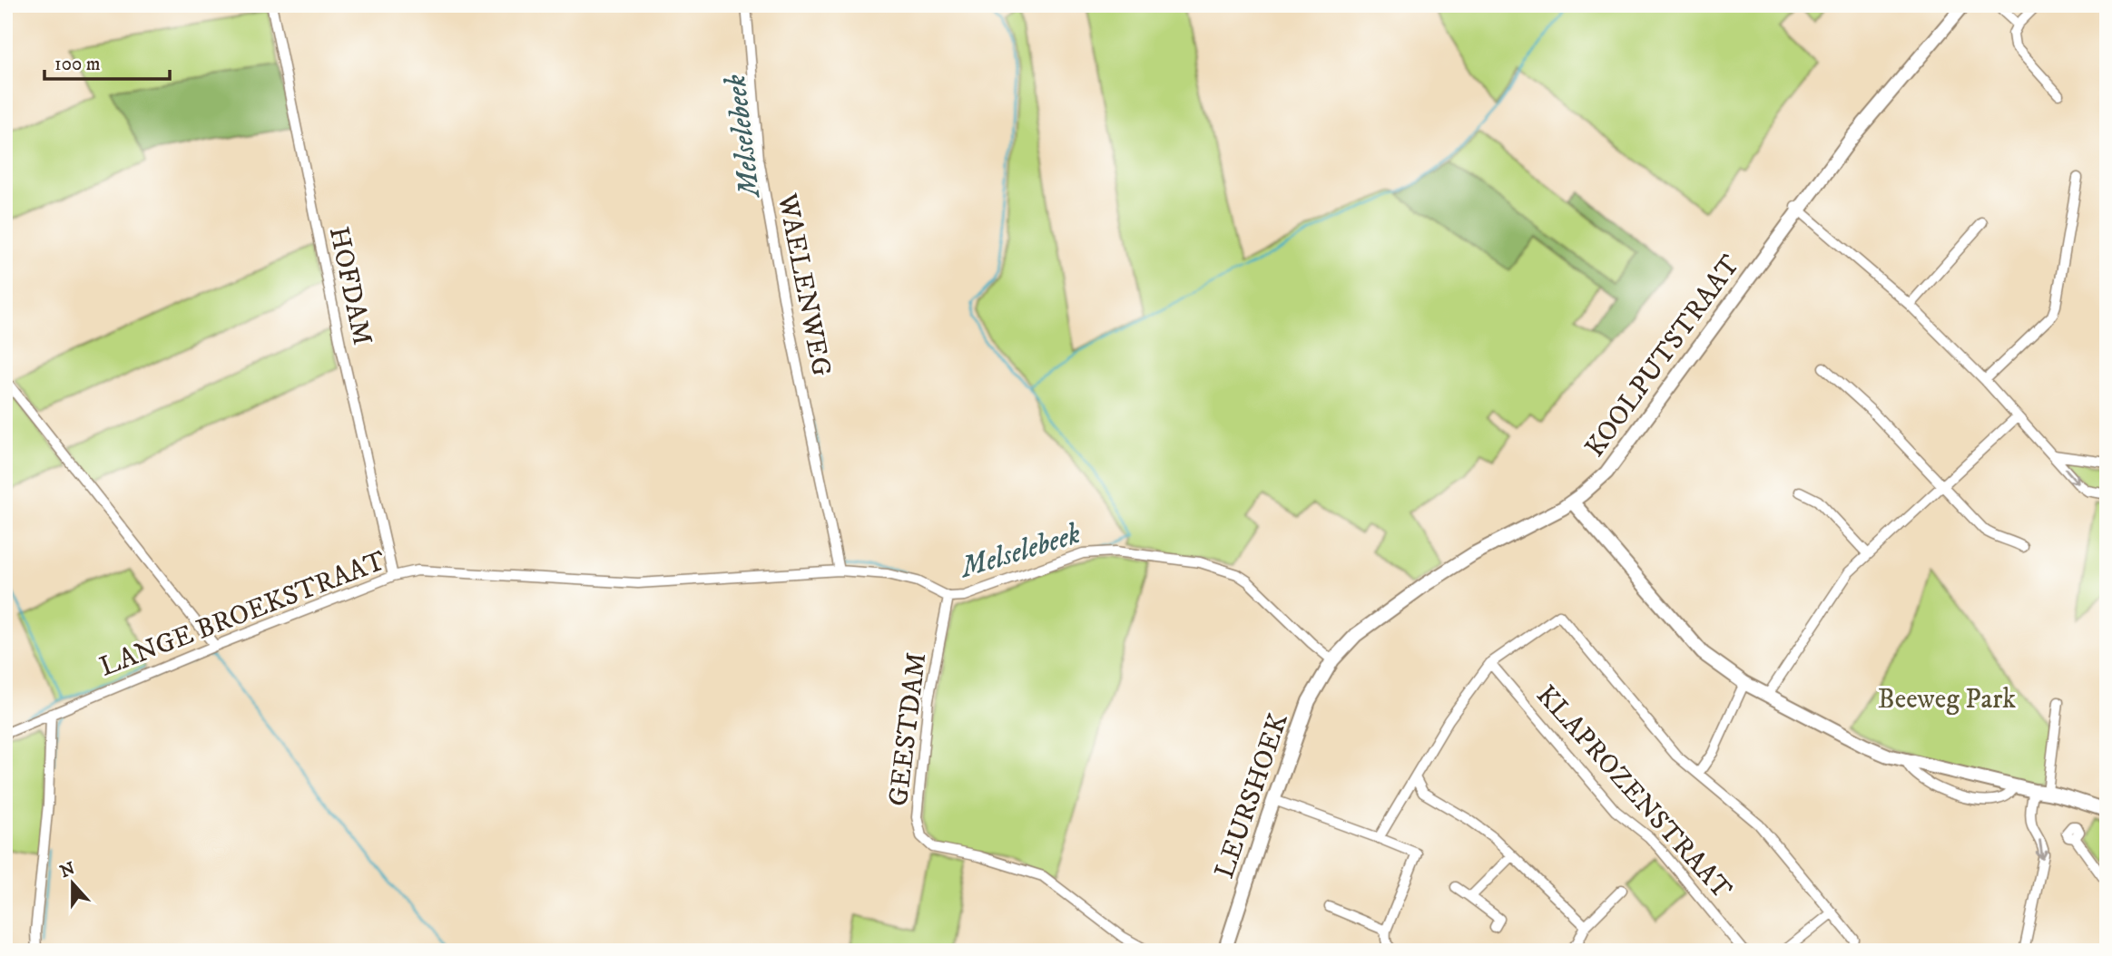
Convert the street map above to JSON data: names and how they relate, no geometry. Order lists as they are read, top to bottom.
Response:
{
  "streets": {
    "street": [
      "WAELENWEG",
      "HOFDAM",
      "KOOLPUTSTRAAT",
      "LANGE BROEKSTRAAT",
      "GEESTDAM",
      "KLAPROZENSTRAAT",
      "LEURSHOEK"
    ]
  },
  "crossings": [
    ["WAELENWEG", "LANGE BROEKSTRAAT"],
    ["HOFDAM", "LANGE BROEKSTRAAT"],
    ["KOOLPUTSTRAAT", "LEURSHOEK"],
    ["LANGE BROEKSTRAAT", "GEESTDAM"]
  ],
  "water": ["Melselebeek"],
  "parks": ["Beeweg Park"],
  "scale_bar": "100 m",
  "north": "top"
}
